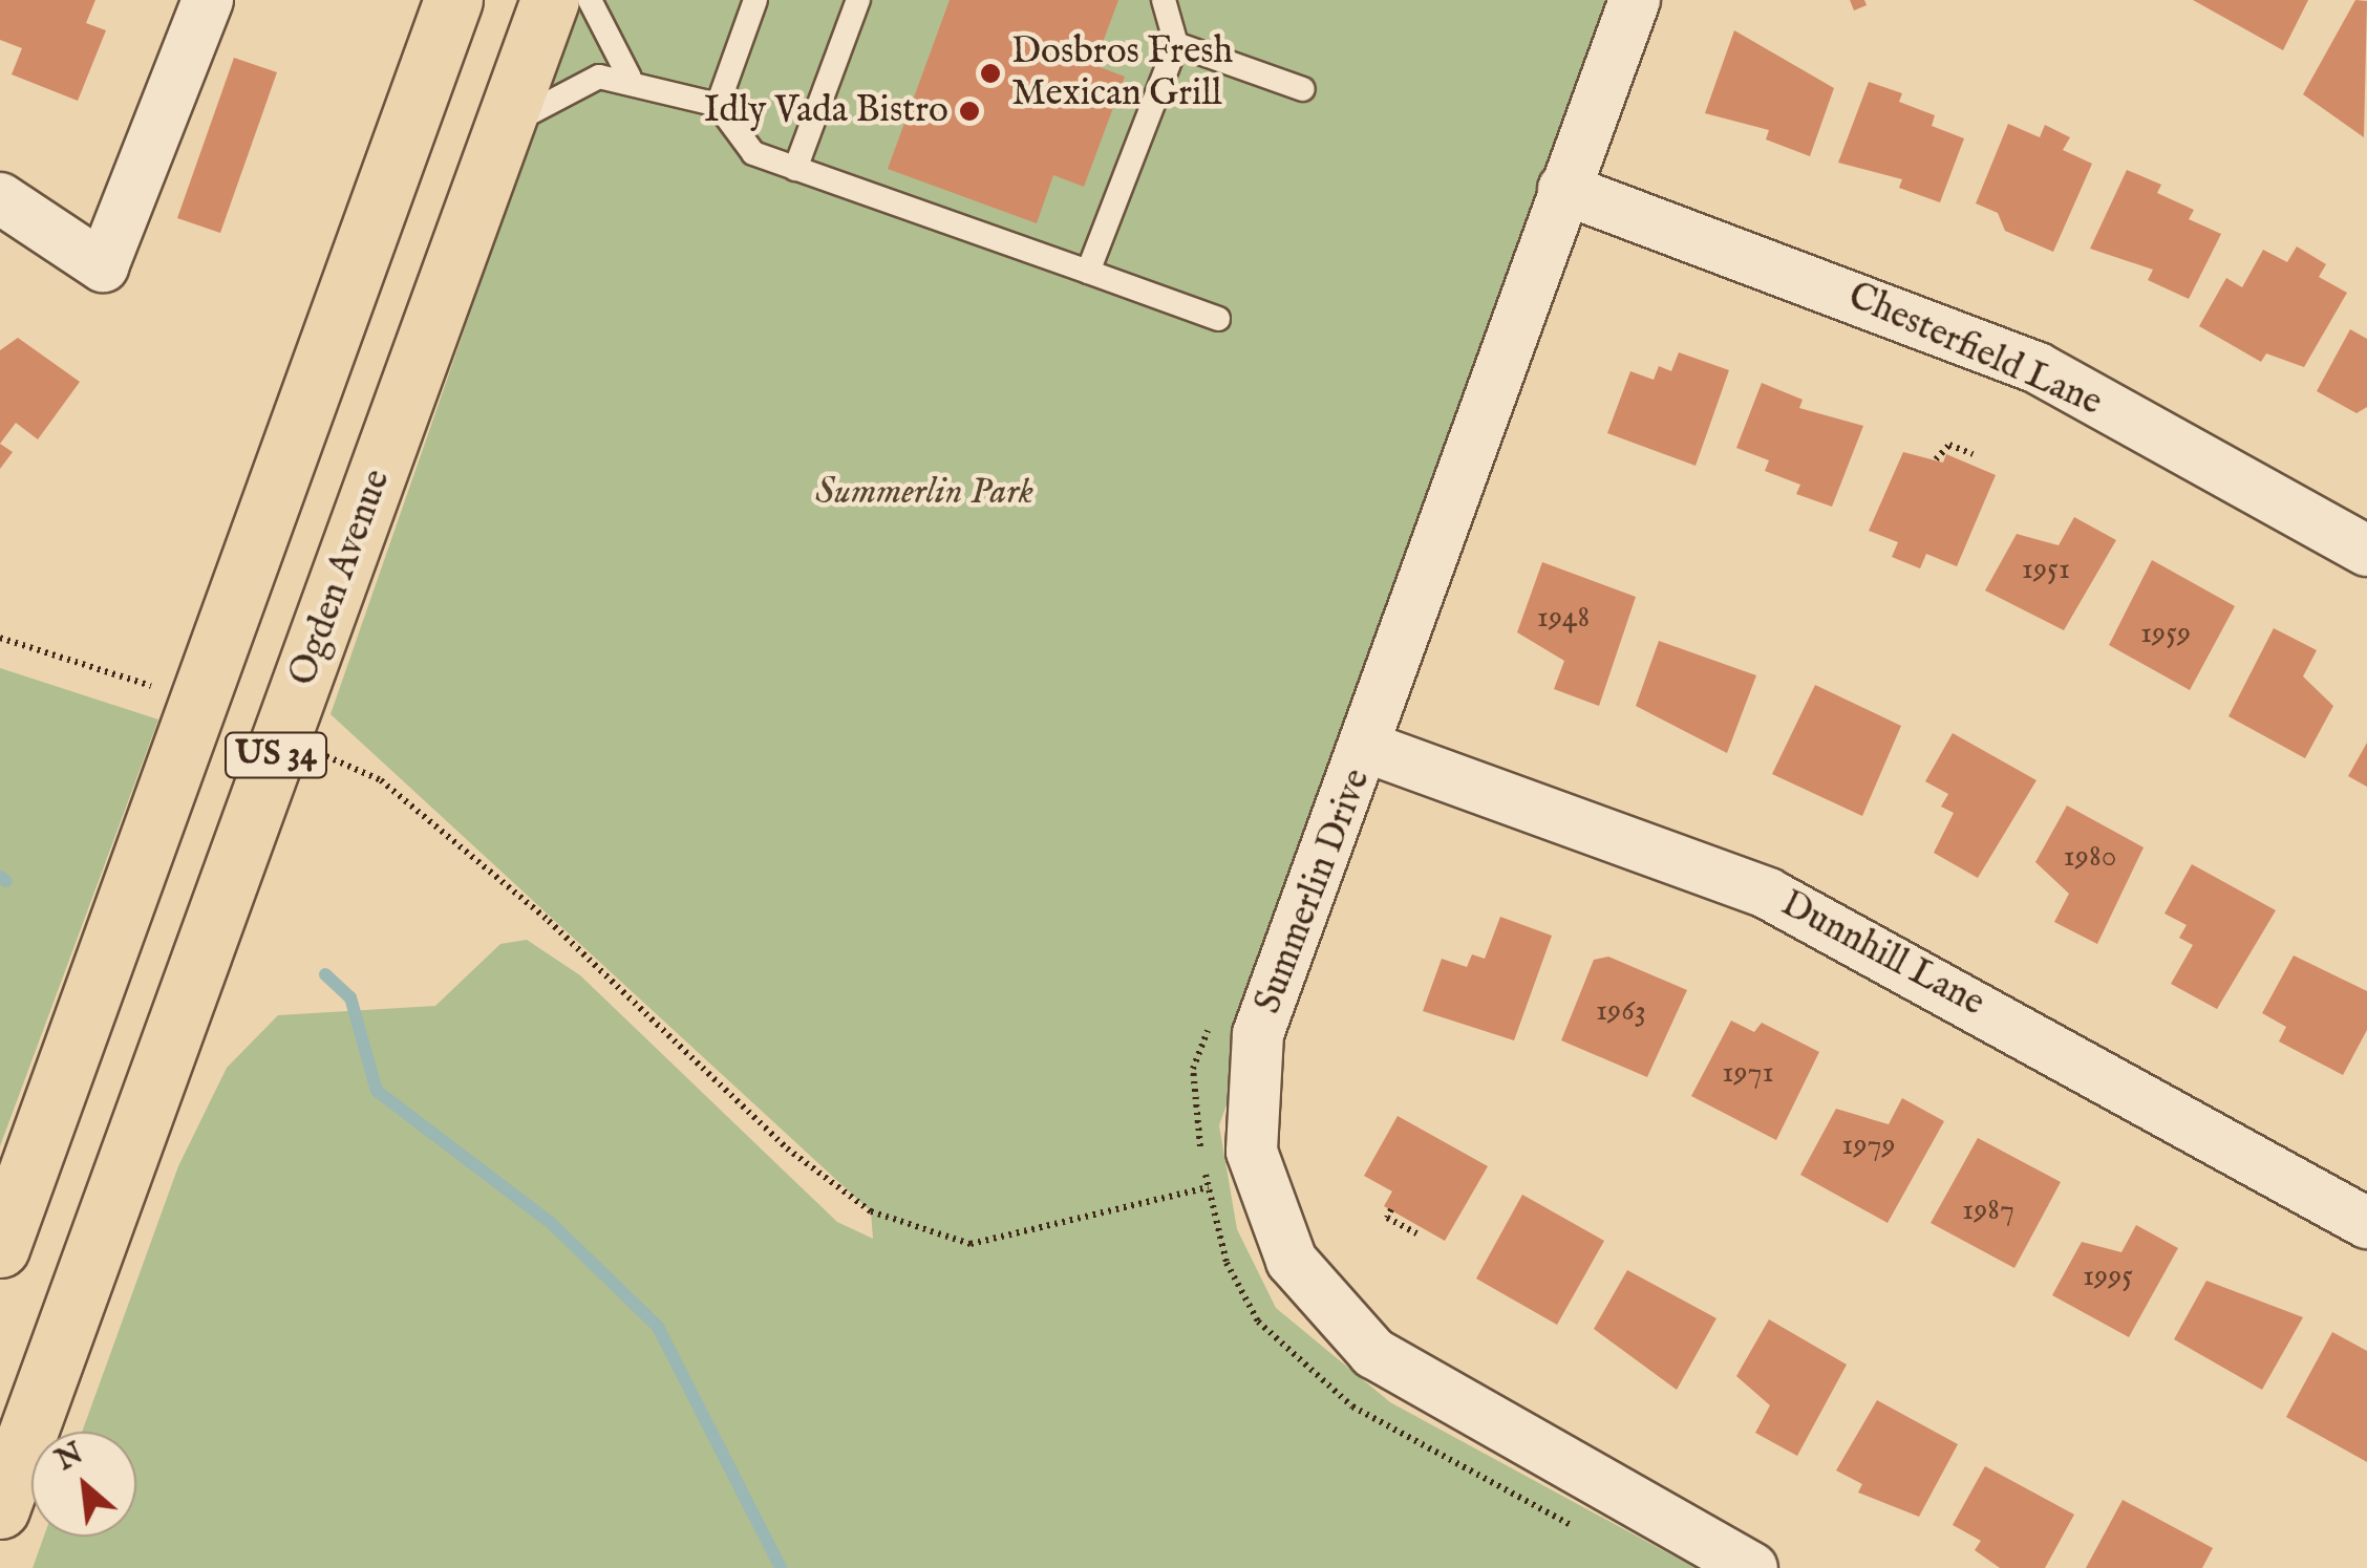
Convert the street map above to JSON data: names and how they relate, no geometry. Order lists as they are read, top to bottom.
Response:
{
  "streets": {
    "main road": ["Ogden Avenue", "US 34"],
    "street": ["Chesterfield Lane", "Summerlin Drive", "Dunnhill Lane"]
  },
  "crossings": [
    ["Chesterfield Lane", "Summerlin Drive"],
    ["Summerlin Drive", "Dunnhill Lane"]
  ],
  "parks": ["Summerlin Park"],
  "places": ["Dosbros Fresh Mexican Grill", "Idly Vada Bistro"],
  "house_numbers": [
    "1951",
    "1948",
    "1959",
    "1980",
    "1963",
    "1971",
    "1979",
    "1987",
    "1995"
  ],
  "north": "top left"
}
